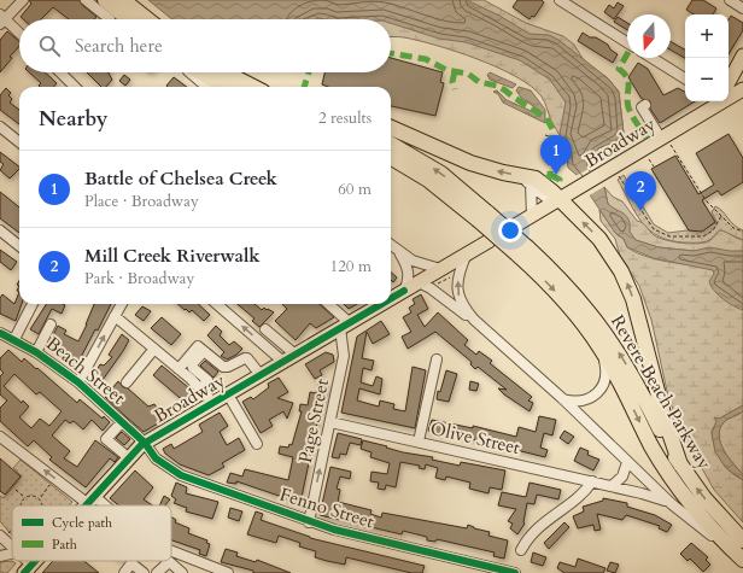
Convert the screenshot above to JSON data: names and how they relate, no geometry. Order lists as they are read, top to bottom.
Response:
{
  "streets": {
    "highway": ["Revere Beach Parkway"],
    "main road": ["Broadway"],
    "street": [
      "Beach Street",
      "Page Street",
      "Olive Street",
      "Fenno Street"
    ]
  },
  "crossings": [
    ["Broadway", "Beach Street"],
    ["Broadway", "Revere Beach Parkway"],
    ["Broadway", "Page Street"],
    ["Broadway", "Fenno Street"],
    ["Beach Street", "Fenno Street"],
    ["Revere Beach Parkway", "Olive Street"],
    ["Page Street", "Olive Street"],
    ["Page Street", "Fenno Street"]
  ],
  "one_way": ["Page Street"],
  "legend": ["Cycle path", "Path"],
  "north": "bottom",
  "page": {
    "map_buttons": ["+", "−"],
    "search": "Search here",
    "heading": ["Nearby", "2 results"],
    "pins": ["1", "2"],
    "list": [
      {
        "mark": "1",
        "name": "Battle of Chelsea Creek",
        "note": "Place · Broadway",
        "value": "60 m"
      },
      {
        "mark": "2",
        "name": "Mill Creek Riverwalk",
        "note": "Park · Broadway",
        "value": "120 m"
      }
    ]
  }
}
